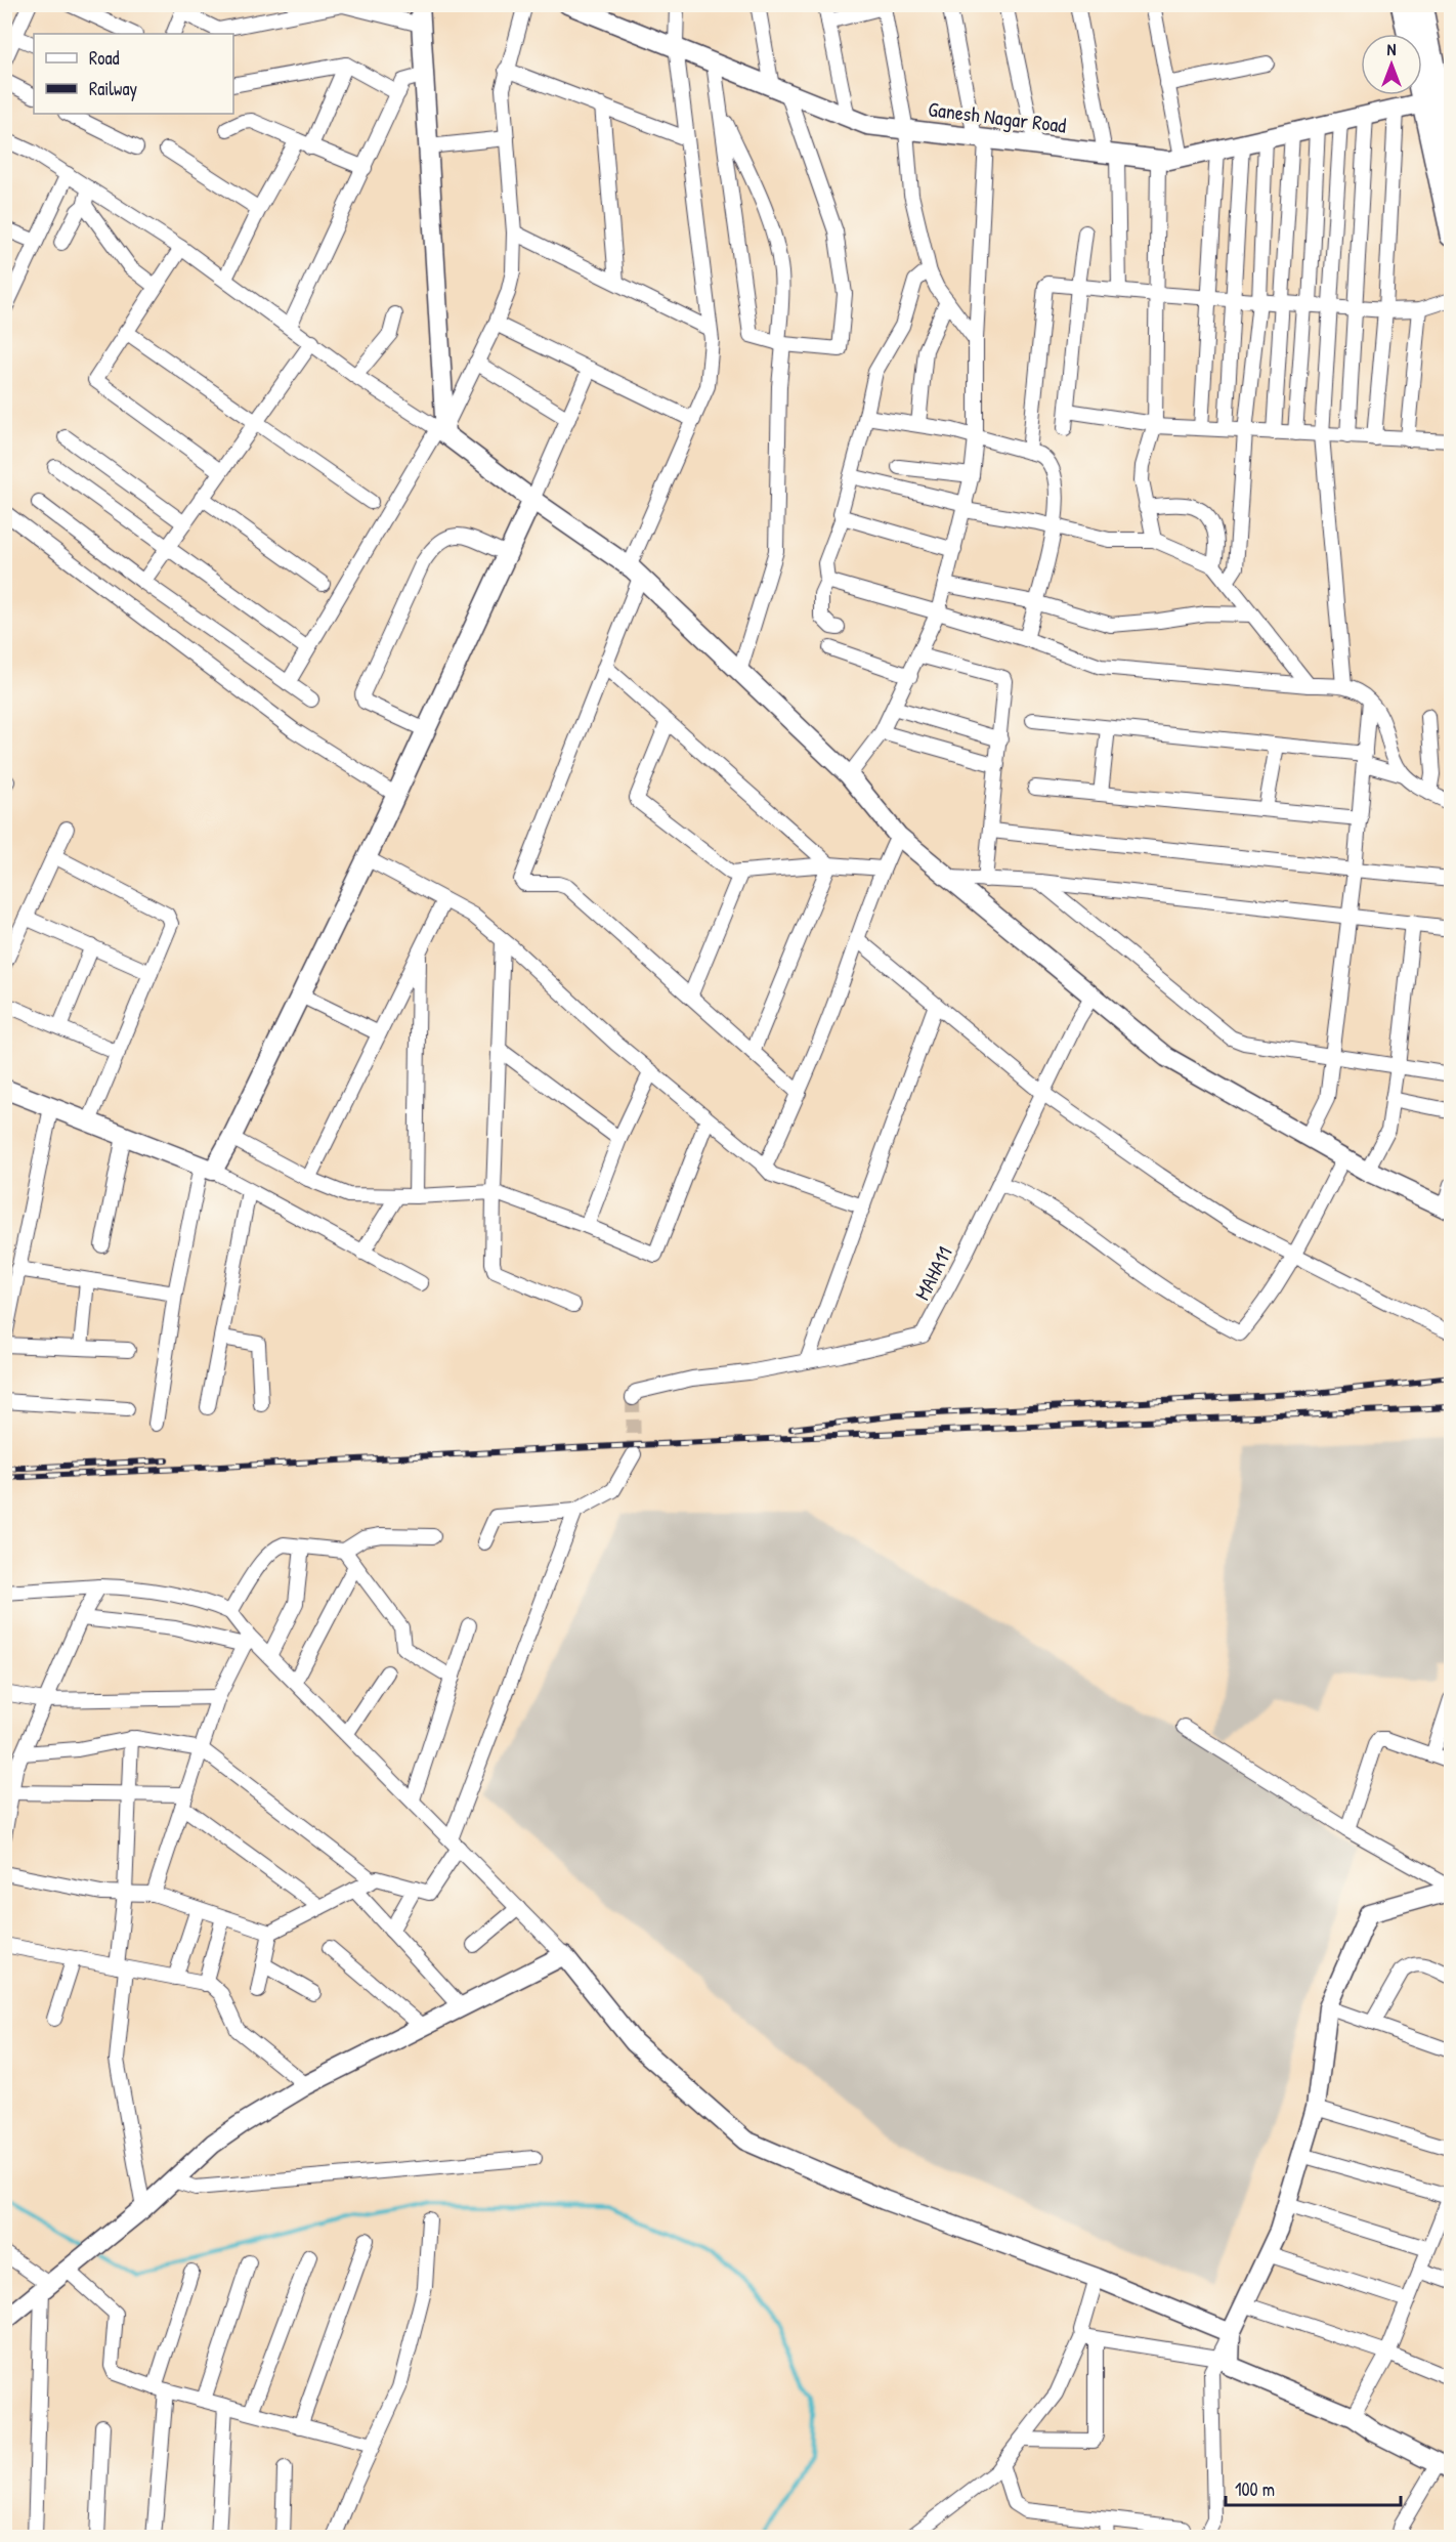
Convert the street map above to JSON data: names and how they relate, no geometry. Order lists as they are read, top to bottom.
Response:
{
  "streets": {
    "street": ["Ganesh Nagar Road", "MAHA11"]
  },
  "legend": ["Road", "Railway"],
  "scale_bar": "100 m",
  "north": "top"
}
